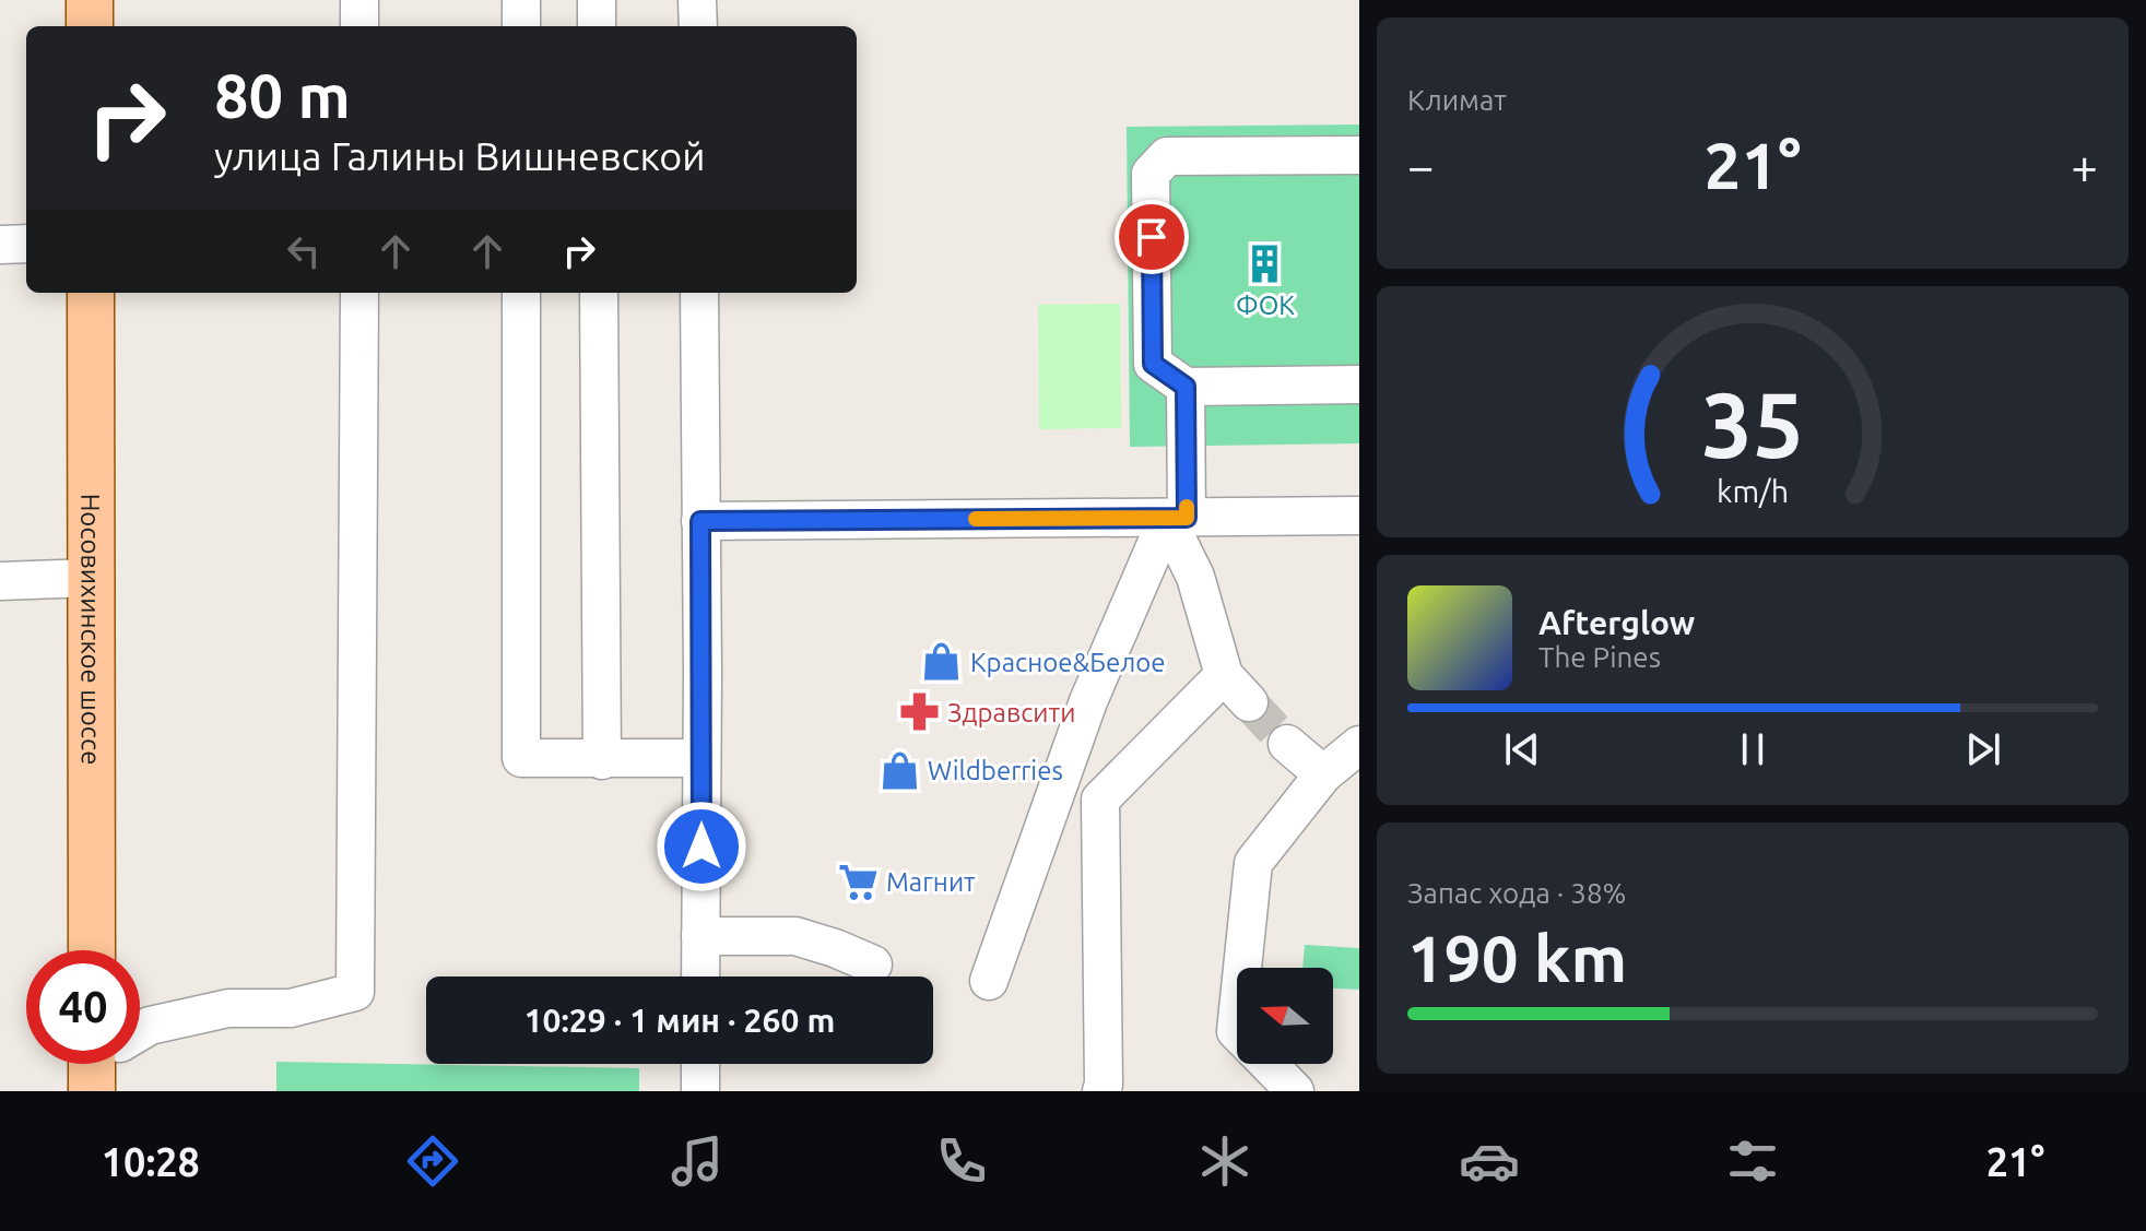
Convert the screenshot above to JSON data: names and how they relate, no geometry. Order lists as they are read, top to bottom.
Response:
{
  "streets": {
    "main road": ["Носовихинское шоссе"]
  },
  "places": {
    "building": ["ФОК"],
    "shop": ["Красное&Белое", "Wildberries"],
    "pharmacy": ["Здравсити"],
    "supermarket": ["Магнит"]
  },
  "north": "left",
  "page": {
    "tile": [
      "Климат",
      ["Запас хода · 38%", "190 km"]
    ],
    "turn": ["80 m", "улица Галины Вишневской"],
    "heat": ["−", "21°", "+"],
    "song": ["Afterglow", "The Pines"],
    "limit": "40",
    "trip": "10:29 · 1 мин · 260 m",
    "tabs": ["10:28", "21°"],
    "gauge": ["35", "km/h"]
  }
}
